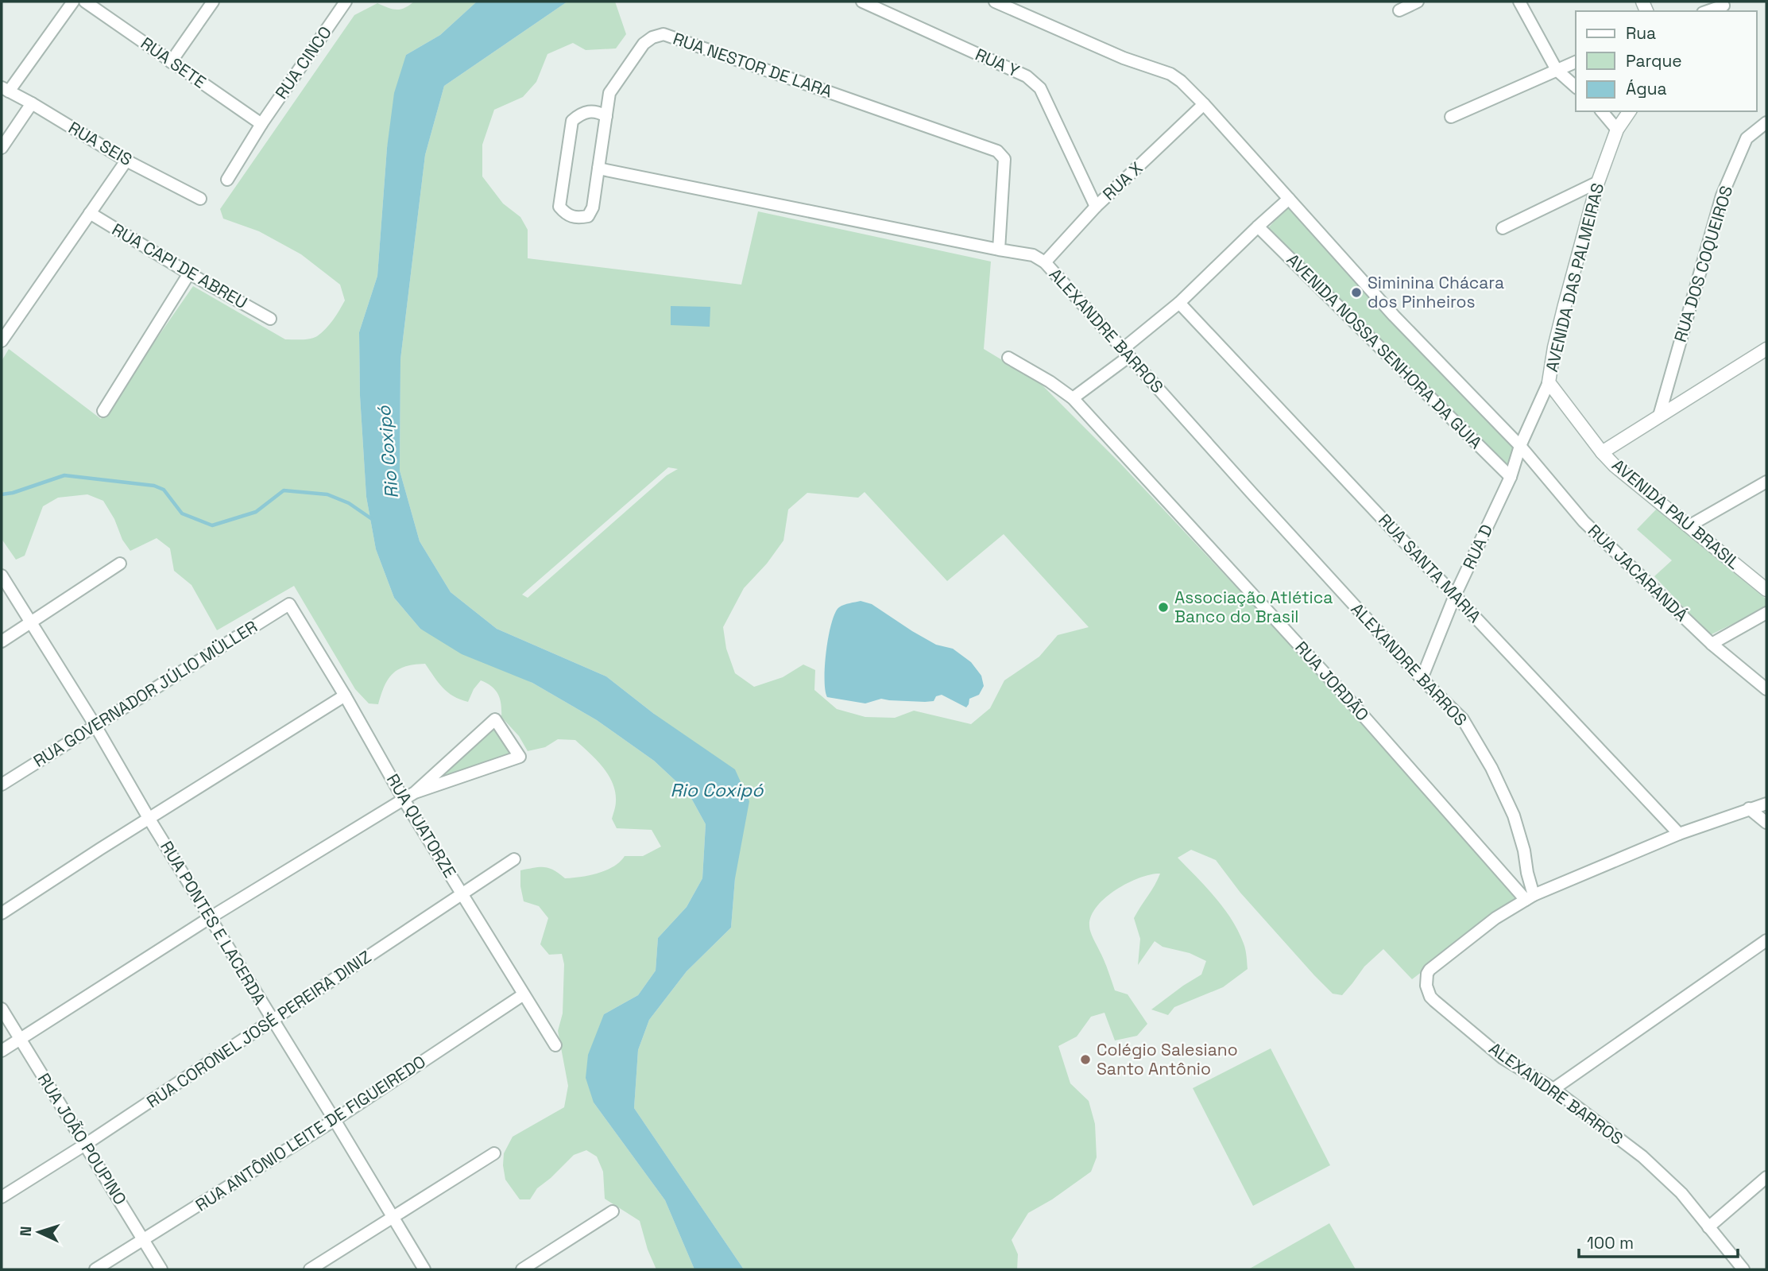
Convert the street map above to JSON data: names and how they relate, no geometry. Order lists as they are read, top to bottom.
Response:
{
  "streets": {
    "street": [
      "RUA SETE",
      "RUA CINCO",
      "RUA Y",
      "RUA NESTOR DE LARA",
      "RUA SEIS",
      "RUA X",
      "RUA DOS COQUEIROS",
      "RUA CAPI DE ABREU",
      "AVENIDA DAS PALMEIRAS",
      "ALEXANDRE BARROS",
      "AVENIDA NOSSA SENHORA DA GUIA",
      "AVENIDA PAU BRASIL",
      "RUA D",
      "RUA SANTA MARIA",
      "RUA JACARANDÁ",
      "RUA JORDÃO",
      "RUA GOVERNADOR JÚLIO MÜLLER",
      "RUA QUATORZE",
      "RUA PONTES E LACERDA",
      "RUA CORONEL JOSÉ PEREIRA DINIZ",
      "RUA ANTÔNIO LEITE DE FIGUEIREDO",
      "RUA JOÃO POUPINO"
    ]
  },
  "crossings": [
    ["RUA SETE", "RUA CINCO"],
    ["RUA Y", "RUA X"],
    ["RUA X", "ALEXANDRE BARROS"],
    ["RUA X", "AVENIDA NOSSA SENHORA DA GUIA"],
    ["AVENIDA DAS PALMEIRAS", "AVENIDA NOSSA SENHORA DA GUIA"],
    ["AVENIDA DAS PALMEIRAS", "AVENIDA PAU BRASIL"],
    ["AVENIDA DAS PALMEIRAS", "RUA D"],
    ["AVENIDA DAS PALMEIRAS", "RUA JACARANDÁ"],
    ["ALEXANDRE BARROS", "RUA D"],
    ["ALEXANDRE BARROS", "RUA JORDÃO"],
    ["AVENIDA NOSSA SENHORA DA GUIA", "RUA D"],
    ["AVENIDA NOSSA SENHORA DA GUIA", "RUA JACARANDÁ"],
    ["RUA D", "RUA SANTA MARIA"],
    ["RUA D", "RUA JACARANDÁ"],
    ["RUA GOVERNADOR JÚLIO MÜLLER", "RUA QUATORZE"],
    ["RUA GOVERNADOR JÚLIO MÜLLER", "RUA PONTES E LACERDA"],
    ["RUA QUATORZE", "RUA CORONEL JOSÉ PEREIRA DINIZ"],
    ["RUA QUATORZE", "RUA ANTÔNIO LEITE DE FIGUEIREDO"],
    ["RUA PONTES E LACERDA", "RUA CORONEL JOSÉ PEREIRA DINIZ"],
    ["RUA PONTES E LACERDA", "RUA ANTÔNIO LEITE DE FIGUEIREDO"],
    ["RUA CORONEL JOSÉ PEREIRA DINIZ", "RUA JOÃO POUPINO"],
    ["RUA ANTÔNIO LEITE DE FIGUEIREDO", "RUA JOÃO POUPINO"]
  ],
  "water": ["Rio Coxipó"],
  "places": ["Siminina Chácara dos Pinheiros", "Associação Atlética Banco do Brasil", "Colégio Salesiano Santo Antônio"],
  "legend": ["Rua", "Parque", "Água"],
  "scale_bar": "100 m",
  "north": "left"
}
